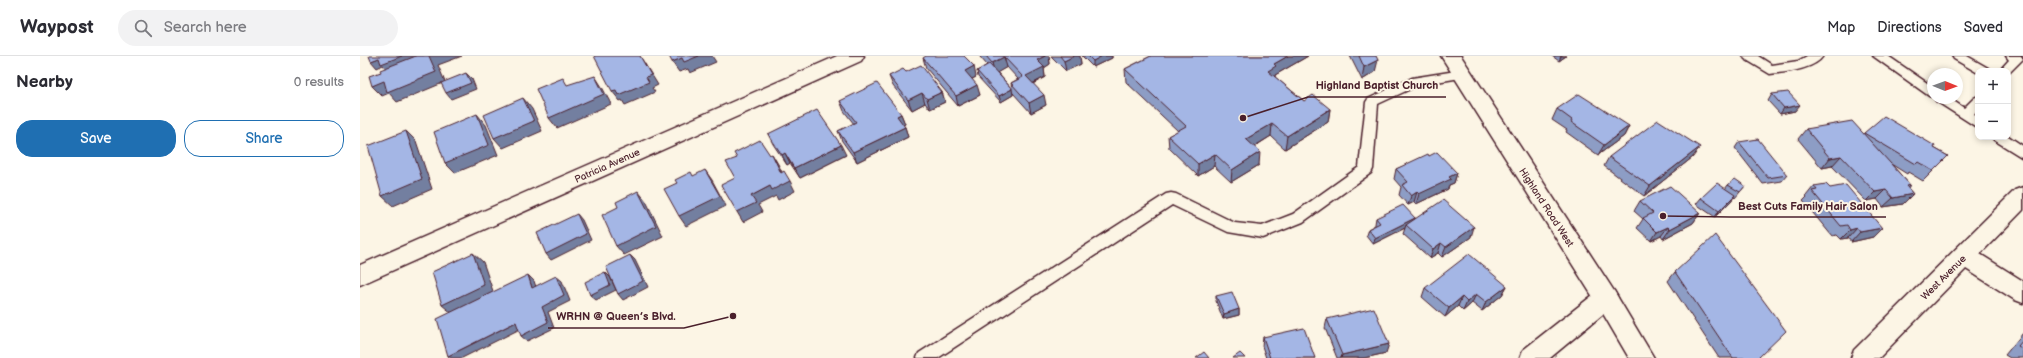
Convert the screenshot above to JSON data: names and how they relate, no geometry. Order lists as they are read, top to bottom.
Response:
{
  "streets": {
    "street": ["Patricia Avenue", "Highland Road West", "West Avenue"]
  },
  "places": ["Highland Baptist Church", "Best Cuts Family Hair Salon", "WRHN @ Queen’s Blvd."],
  "north": "right",
  "page": {
    "header": "Waypost",
    "search": "Search here",
    "nav": ["Map", "Directions", "Saved"],
    "heading": ["Nearby", "0 results"],
    "map_buttons": ["+", "−"],
    "buttons": ["Save", "Share"]
  }
}
